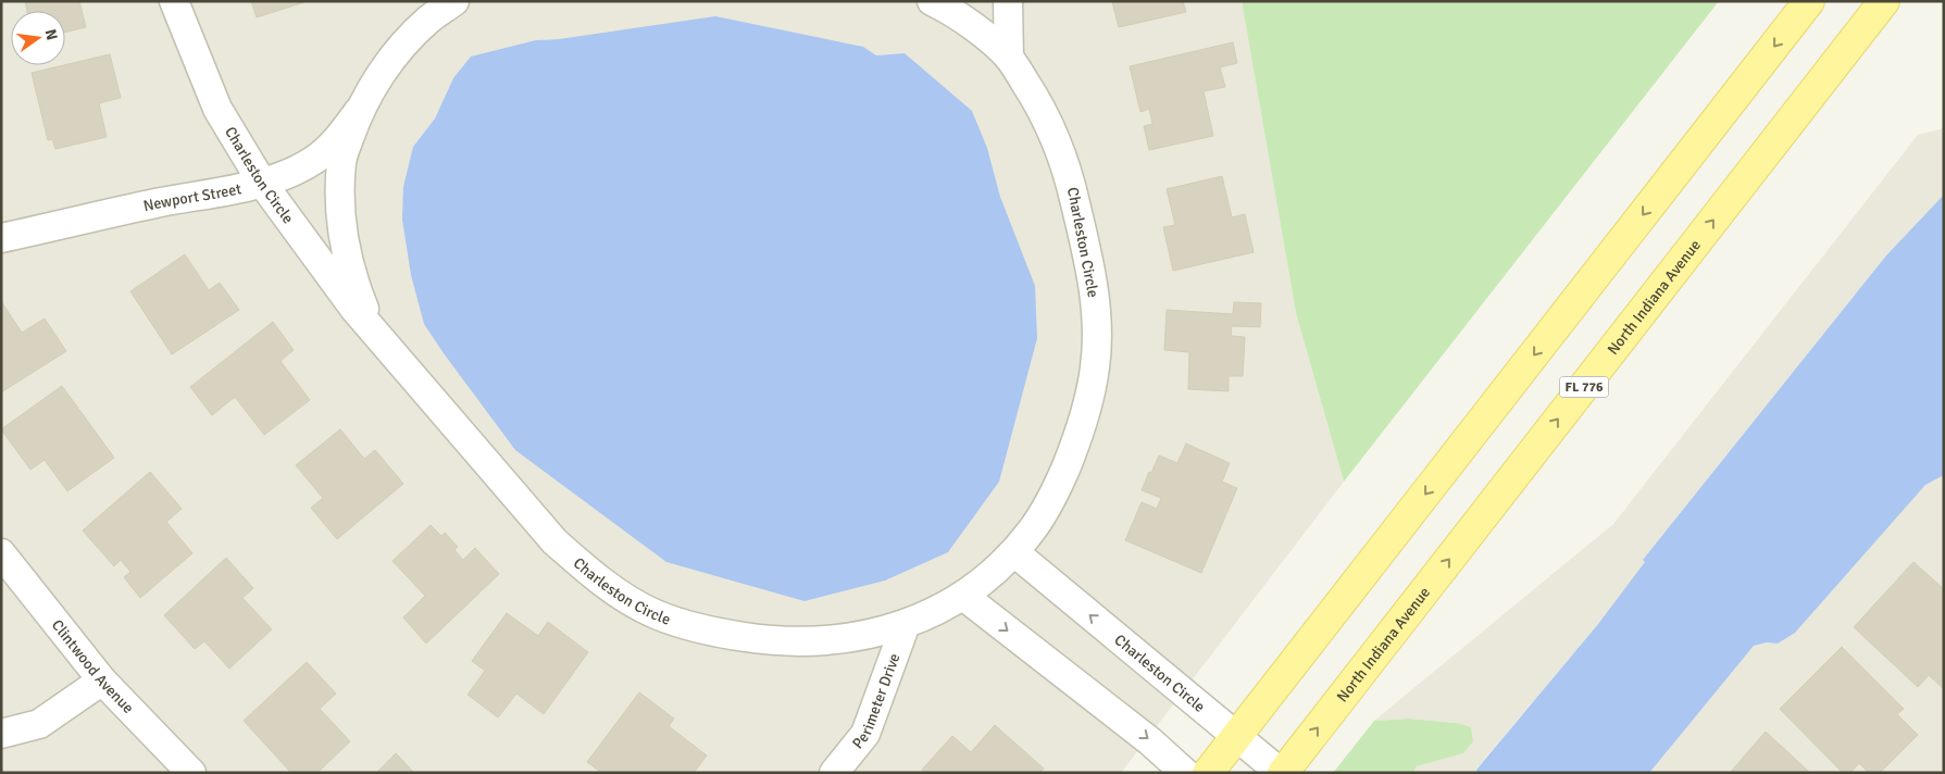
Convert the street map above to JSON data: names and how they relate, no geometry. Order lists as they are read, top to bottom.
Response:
{
  "streets": {
    "main road": ["North Indiana Avenue", "FL 776"],
    "street": [
      "Charleston Circle",
      "Newport Street",
      "Clintwood Avenue",
      "Perimeter Drive"
    ]
  },
  "crossings": [
    ["Charleston Circle", "Newport Street"],
    ["Charleston Circle", "North Indiana Avenue"],
    ["Charleston Circle", "Perimeter Drive"]
  ],
  "north": "right"
}
